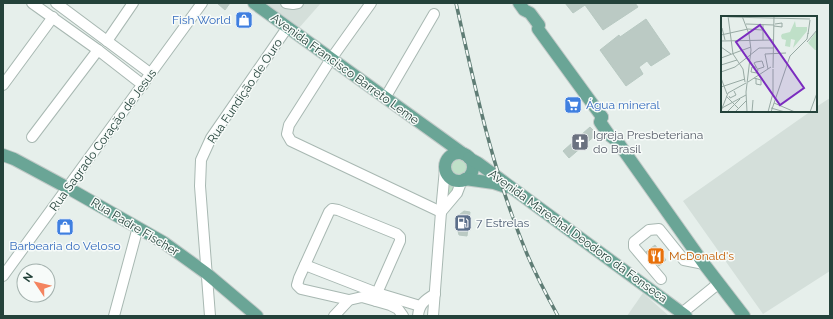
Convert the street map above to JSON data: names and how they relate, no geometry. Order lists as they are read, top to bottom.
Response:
{
  "streets": {
    "main road": ["Avenida Francisco Barreto Leme", "Rua Padre Fischer", "Avenida Marechal Deodoro da Fonseca"],
    "street": ["Rua Fundição de Ouro", "Rua Sagrado Coração de Jesus"]
  },
  "crossings": [
    ["Avenida Francisco Barreto Leme", "Rua Fundição de Ouro"],
    ["Avenida Francisco Barreto Leme", "Avenida Marechal Deodoro da Fonseca"],
    ["Rua Fundição de Ouro", "Rua Padre Fischer"],
    ["Rua Sagrado Coração de Jesus", "Rua Padre Fischer"]
  ],
  "places": {
    "shop": ["Fish World", "Barbearia do Veloso"],
    "supermarket": ["Água mineral"],
    "church": ["Igreja Presbeteriana do Brasil"],
    "fuel station": ["7 Estrelas"],
    "restaurant": ["McDonald's"]
  },
  "north": "top left"
}
